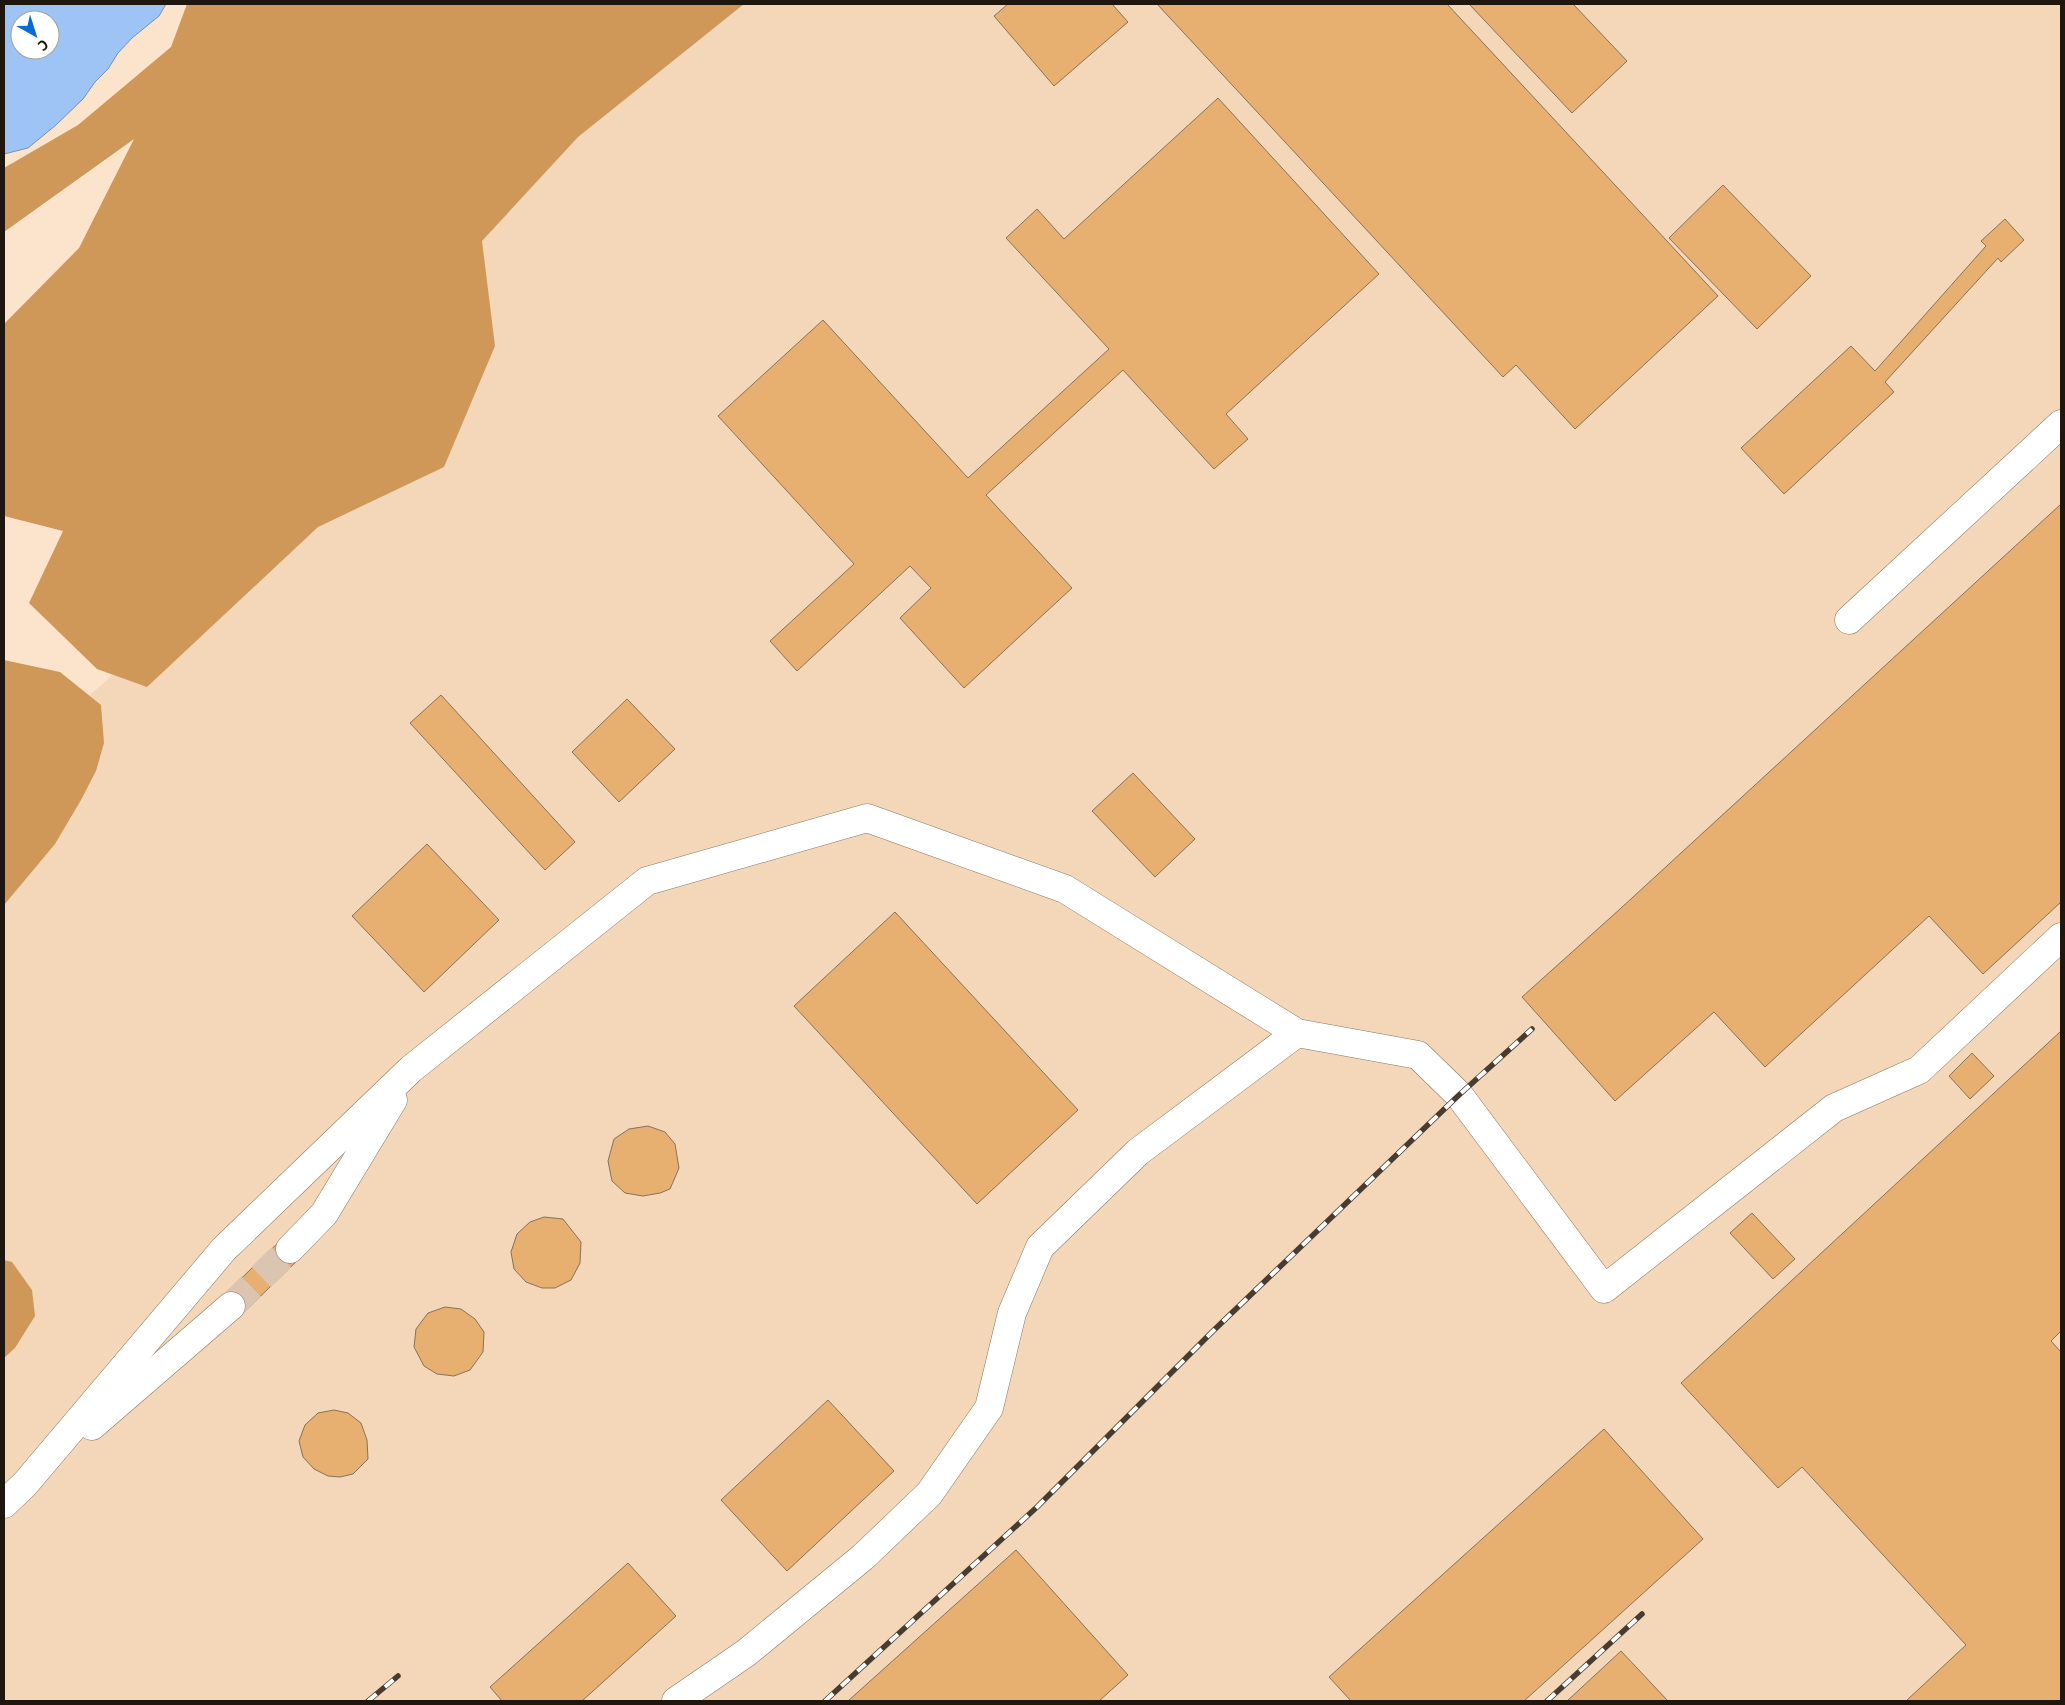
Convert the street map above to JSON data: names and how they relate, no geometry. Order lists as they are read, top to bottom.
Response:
{
  "north": "bottom right"
}
